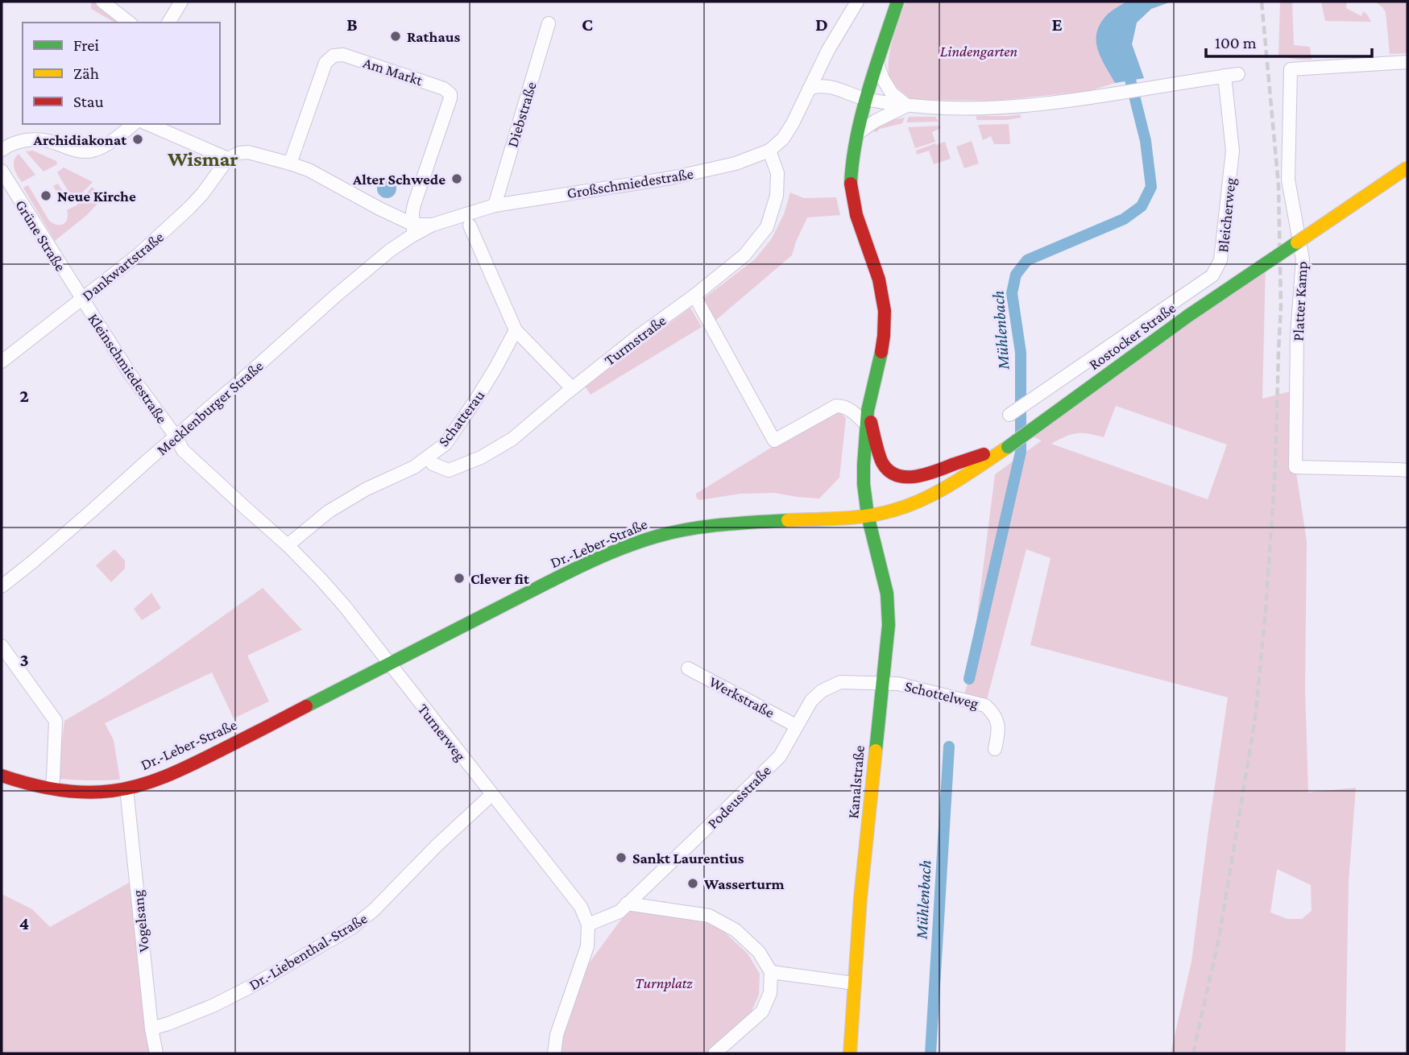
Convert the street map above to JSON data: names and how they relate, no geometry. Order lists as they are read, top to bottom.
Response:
{
  "streets": {
    "main road": ["Rostocker Straße", "Dr.-Leber-Straße", "Kanalstraße"],
    "street": [
      "Am Markt",
      "Diebstraße",
      "Großschmiedestraße",
      "Bleicherweg",
      "Grüne Straße",
      "Dankwartstraße",
      "Platter Kamp",
      "Turmstraße",
      "Kleinschmiedestraße",
      "Mecklenburger Straße",
      "Schatterau",
      "Schottelweg",
      "Werkstraße",
      "Turnerweg",
      "Podeusstraße",
      "Vogelsang",
      "Dr.-Liebenthal-Straße"
    ]
  },
  "crossings": [
    ["Diebstraße", "Großschmiedestraße"],
    ["Großschmiedestraße", "Turmstraße"],
    ["Großschmiedestraße", "Mecklenburger Straße"],
    ["Grüne Straße", "Dankwartstraße"],
    ["Grüne Straße", "Kleinschmiedestraße"],
    ["Dankwartstraße", "Kleinschmiedestraße"],
    ["Rostocker Straße", "Dr.-Leber-Straße"],
    ["Rostocker Straße", "Kanalstraße"],
    ["Turmstraße", "Schatterau"],
    ["Kleinschmiedestraße", "Mecklenburger Straße"],
    ["Kleinschmiedestraße", "Schatterau"],
    ["Kleinschmiedestraße", "Turnerweg"],
    ["Schatterau", "Turnerweg"],
    ["Dr.-Leber-Straße", "Turnerweg"],
    ["Dr.-Leber-Straße", "Kanalstraße"],
    ["Dr.-Leber-Straße", "Vogelsang"],
    ["Schottelweg", "Kanalstraße"],
    ["Schottelweg", "Podeusstraße"],
    ["Werkstraße", "Podeusstraße"],
    ["Turnerweg", "Podeusstraße"],
    ["Turnerweg", "Dr.-Liebenthal-Straße"],
    ["Kanalstraße", "Podeusstraße"],
    ["Vogelsang", "Dr.-Liebenthal-Straße"]
  ],
  "districts": ["Wismar"],
  "water": ["Mühlenbach"],
  "parks": ["Lindengarten", "Turnplatz"],
  "places": [
    "Rathaus",
    "Archidiakonat",
    "Alter Schwede",
    "Neue Kirche",
    "Clever fit",
    "Sankt Laurentius",
    "Wasserturm"
  ],
  "legend": ["Frei", "Zäh", "Stau"],
  "scale_bar": "100 m",
  "grid": {
    "columns": [
      "B",
      "C",
      "D",
      "E"
    ],
    "rows": ["2", "3", "4"]
  }
}
